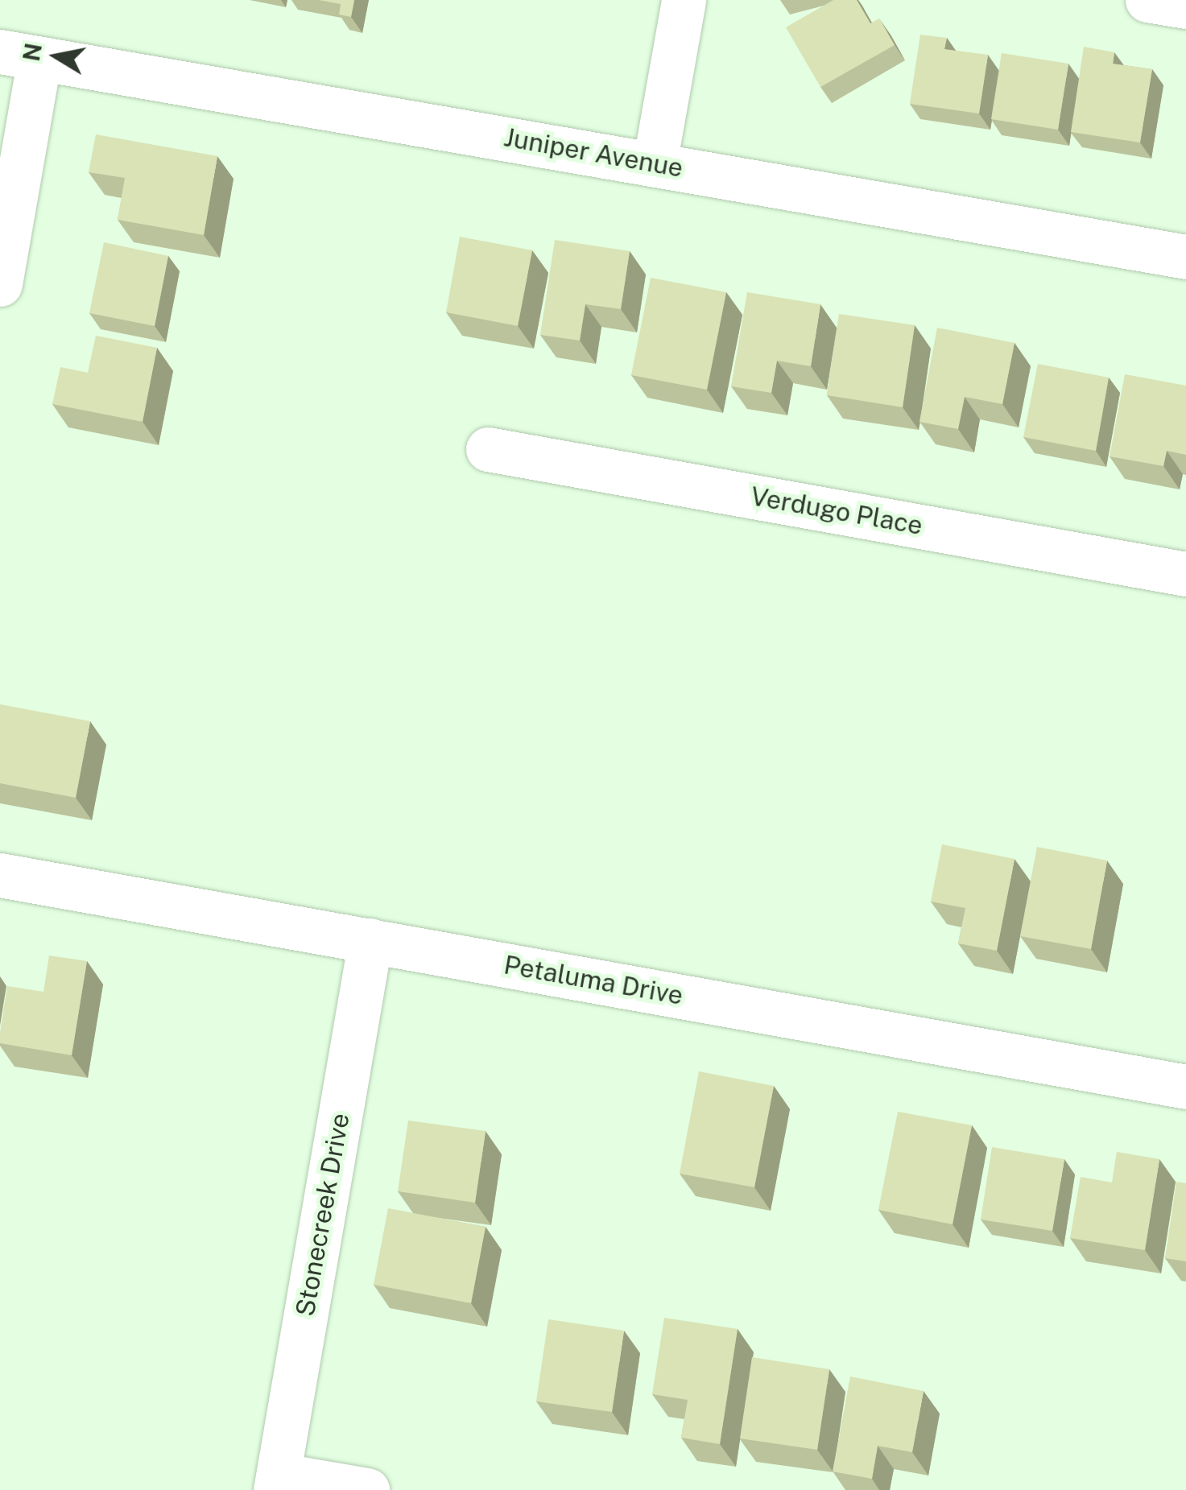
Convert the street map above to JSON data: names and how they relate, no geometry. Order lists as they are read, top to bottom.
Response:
{
  "streets": {
    "street": [
      "Juniper Avenue",
      "Verdugo Place",
      "Petaluma Drive",
      "Stonecreek Drive"
    ]
  },
  "crossings": [
    ["Petaluma Drive", "Stonecreek Drive"]
  ],
  "north": "left"
}
